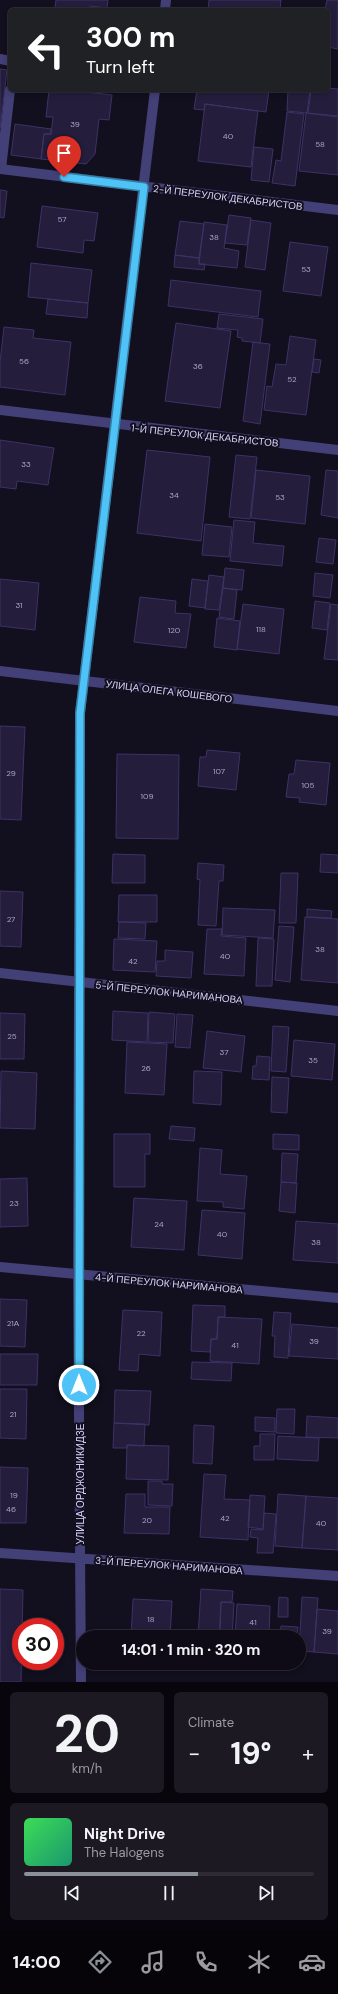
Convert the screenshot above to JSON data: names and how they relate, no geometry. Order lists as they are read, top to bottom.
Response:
{
  "streets": {
    "street": [
      "2-Й ПЕРЕУЛОК ДЕКАБРИСТОВ",
      "1-Й ПЕРЕУЛОК ДЕКАБРИСТОВ",
      "УЛИЦА ОЛЕГА КОШЕВОГО",
      "5-Й ПЕРЕУЛОК НАРИМАНОВА",
      "4-Й ПЕРЕУЛОК НАРИМАНОВА",
      "УЛИЦА ОРДЖОНИКИДЗЕ",
      "3-Й ПЕРЕУЛОК НАРИМАНОВА"
    ]
  },
  "crossings": [
    ["2-Й ПЕРЕУЛОК ДЕКАБРИСТОВ", "УЛИЦА ОРДЖОНИКИДЗЕ"],
    ["1-Й ПЕРЕУЛОК ДЕКАБРИСТОВ", "УЛИЦА ОРДЖОНИКИДЗЕ"],
    ["УЛИЦА ОЛЕГА КОШЕВОГО", "УЛИЦА ОРДЖОНИКИДЗЕ"],
    ["5-Й ПЕРЕУЛОК НАРИМАНОВА", "УЛИЦА ОРДЖОНИКИДЗЕ"],
    ["4-Й ПЕРЕУЛОК НАРИМАНОВА", "УЛИЦА ОРДЖОНИКИДЗЕ"],
    ["УЛИЦА ОРДЖОНИКИДЗЕ", "3-Й ПЕРЕУЛОК НАРИМАНОВА"]
  ],
  "house_numbers": [
    "39",
    "40",
    "58",
    "57",
    "38",
    "53",
    "56",
    "36",
    "52",
    "33",
    "34",
    "53",
    "31",
    "118",
    "120",
    "107",
    "29",
    "105",
    "109",
    "27",
    "38",
    "40",
    "42",
    "25",
    "37",
    "35",
    "26",
    "23",
    "24",
    "40",
    "38",
    "21А",
    "22",
    "39",
    "41",
    "21",
    "19",
    "46",
    "42",
    "20",
    "40",
    "18",
    "41",
    "39"
  ],
  "page": {
    "turn": ["300 m", "Turn left"],
    "limit": "30",
    "trip": "14:01 · 1 min · 320 m",
    "tile": [
      ["20", "km/h"],
      "Climate"
    ],
    "heat": ["−", "19°", "+"],
    "song": ["Night Drive", "The Halogens"],
    "tabs": "14:00"
  }
}
